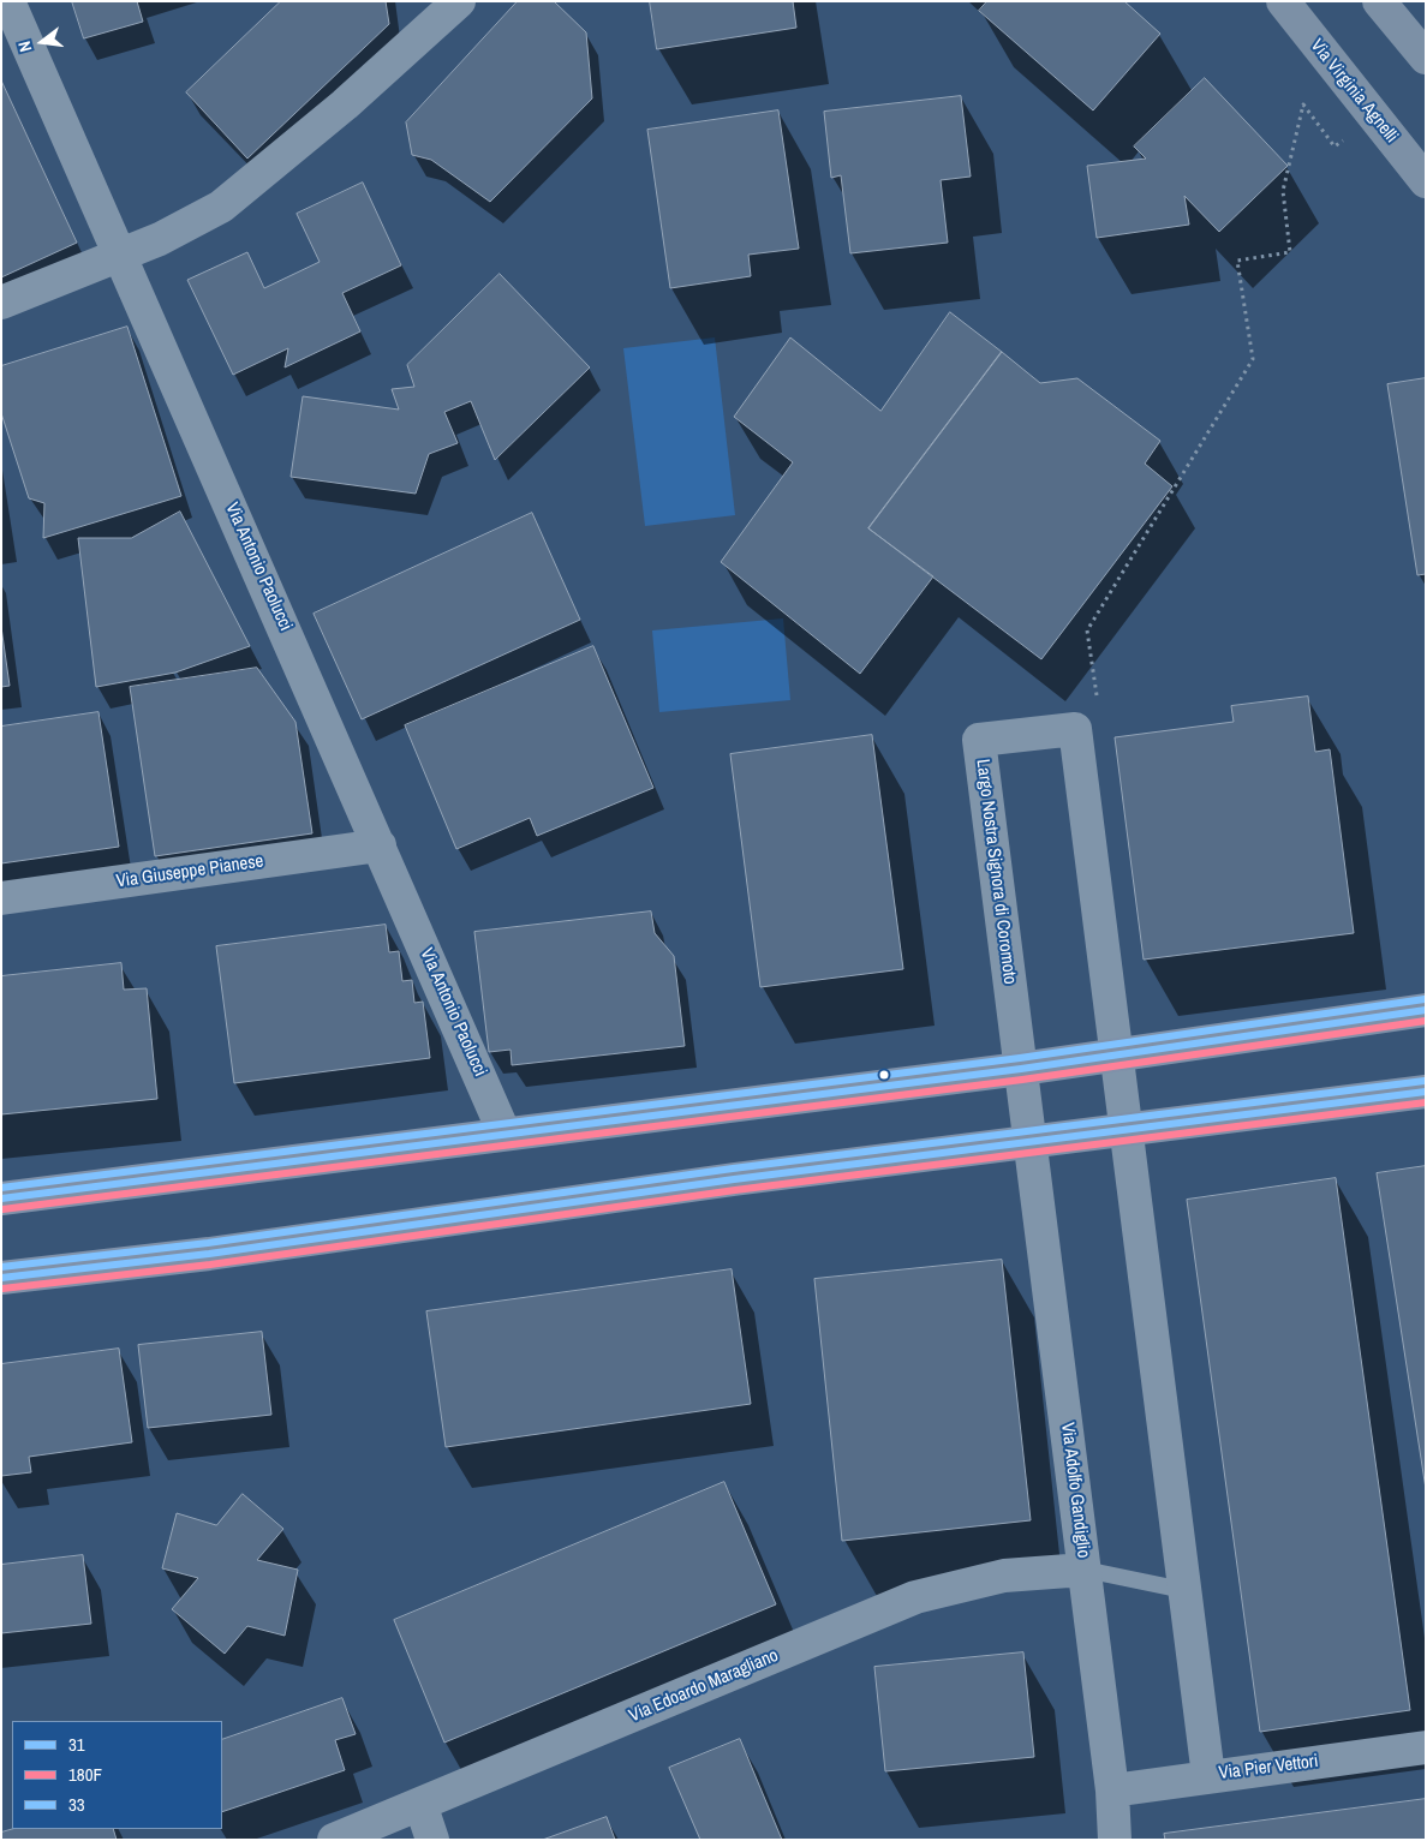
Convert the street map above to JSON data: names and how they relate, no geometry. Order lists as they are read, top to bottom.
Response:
{
  "streets": {
    "street": [
      "Via Virginia Agnelli",
      "Via Antonio Paolucci",
      "Via Giuseppe Pianese",
      "Largo Nostra Signora di Coromoto",
      "Via Adolfo Gandiglio",
      "Via Edoardo Maragliano",
      "Via Pier Vettori"
    ]
  },
  "crossings": [
    ["Via Antonio Paolucci", "Via Giuseppe Pianese"],
    ["Largo Nostra Signora di Coromoto", "Via Adolfo Gandiglio"],
    ["Via Adolfo Gandiglio", "Via Edoardo Maragliano"],
    ["Via Adolfo Gandiglio", "Via Pier Vettori"]
  ],
  "lines": ["transit line 33", "transit line 31", "transit line 180F"],
  "legend": ["31", "180F", "33"],
  "north": "left"
}
